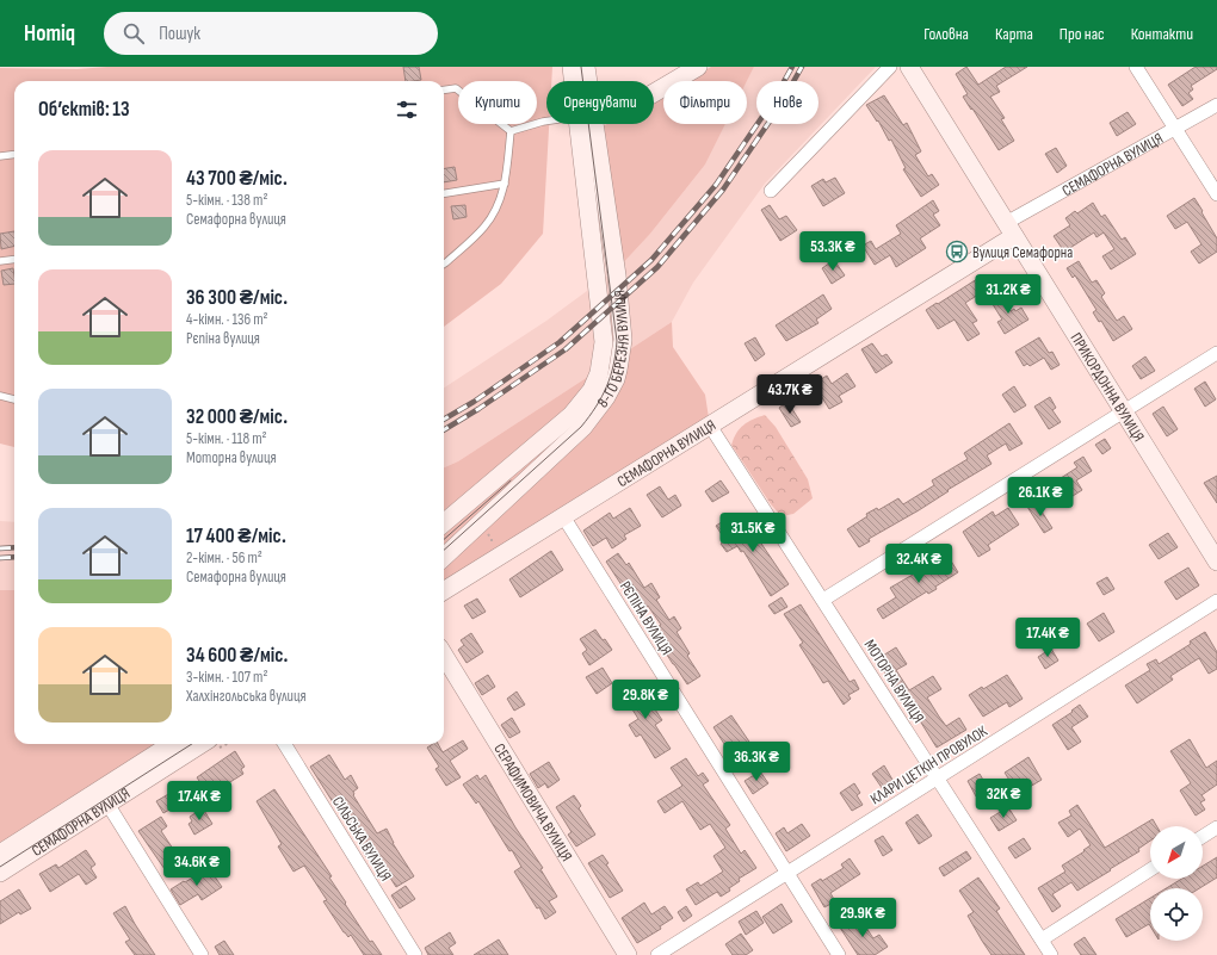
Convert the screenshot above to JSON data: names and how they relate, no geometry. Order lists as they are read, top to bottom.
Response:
{
  "streets": {
    "street": [
      "СЕМАФОРНА ВУЛИЦЯ",
      "8-ГО БЕРЕЗНЯ ВУЛИЦЯ",
      "ПРИКОРДОННА ВУЛИЦЯ",
      "РЄПІНА ВУЛИЦЯ",
      "МОТОРНА ВУЛИЦЯ",
      "КЛАРИ ЦЕТКІН ПРОВУЛОК",
      "СЕРАФИМОВИЧА ВУЛИЦЯ",
      "СІЛЬСЬКА ВУЛИЦЯ"
    ]
  },
  "crossings": [
    ["СЕМАФОРНА ВУЛИЦЯ", "ПРИКОРДОННА ВУЛИЦЯ"],
    ["СЕМАФОРНА ВУЛИЦЯ", "РЄПІНА ВУЛИЦЯ"],
    ["СЕМАФОРНА ВУЛИЦЯ", "МОТОРНА ВУЛИЦЯ"],
    ["РЄПІНА ВУЛИЦЯ", "КЛАРИ ЦЕТКІН ПРОВУЛОК"],
    ["МОТОРНА ВУЛИЦЯ", "КЛАРИ ЦЕТКІН ПРОВУЛОК"]
  ],
  "places": {
    "bus stop": ["Вулиця Семафорна"]
  },
  "north": "bottom left",
  "page": {
    "header": "Homiq",
    "search": "Пошук",
    "nav": [
      "Головна",
      "Карта",
      "Про нас",
      "Контакти"
    ],
    "chip": [
      "Купити",
      "Орендувати",
      "Фільтри",
      "Нове"
    ],
    "heading": "Об’єктів: 13",
    "list": [
      {
        "name": "43 700 ₴/міс.",
        "note": "5-кімн. · 138 m² · Семафорна вулиця"
      },
      {
        "name": "36 300 ₴/міс.",
        "note": "4-кімн. · 136 m² · Рєпіна вулиця"
      },
      {
        "name": "32 000 ₴/міс.",
        "note": "5-кімн. · 118 m² · Моторна вулиця"
      },
      {
        "name": "17 400 ₴/міс.",
        "note": "2-кімн. · 56 m² · Семафорна вулиця"
      },
      {
        "name": "34 600 ₴/міс.",
        "note": "3-кімн. · 107 m² · Халхінгольська вулиця"
      }
    ],
    "price": [
      "53.3K ₴",
      "31.2K ₴",
      "43.7K ₴",
      "26.1K ₴",
      "31.5K ₴",
      "32.4K ₴",
      "17.4K ₴",
      "29.8K ₴",
      "36.3K ₴",
      "32K ₴",
      "17.4K ₴",
      "34.6K ₴",
      "29.9K ₴"
    ]
  }
}
